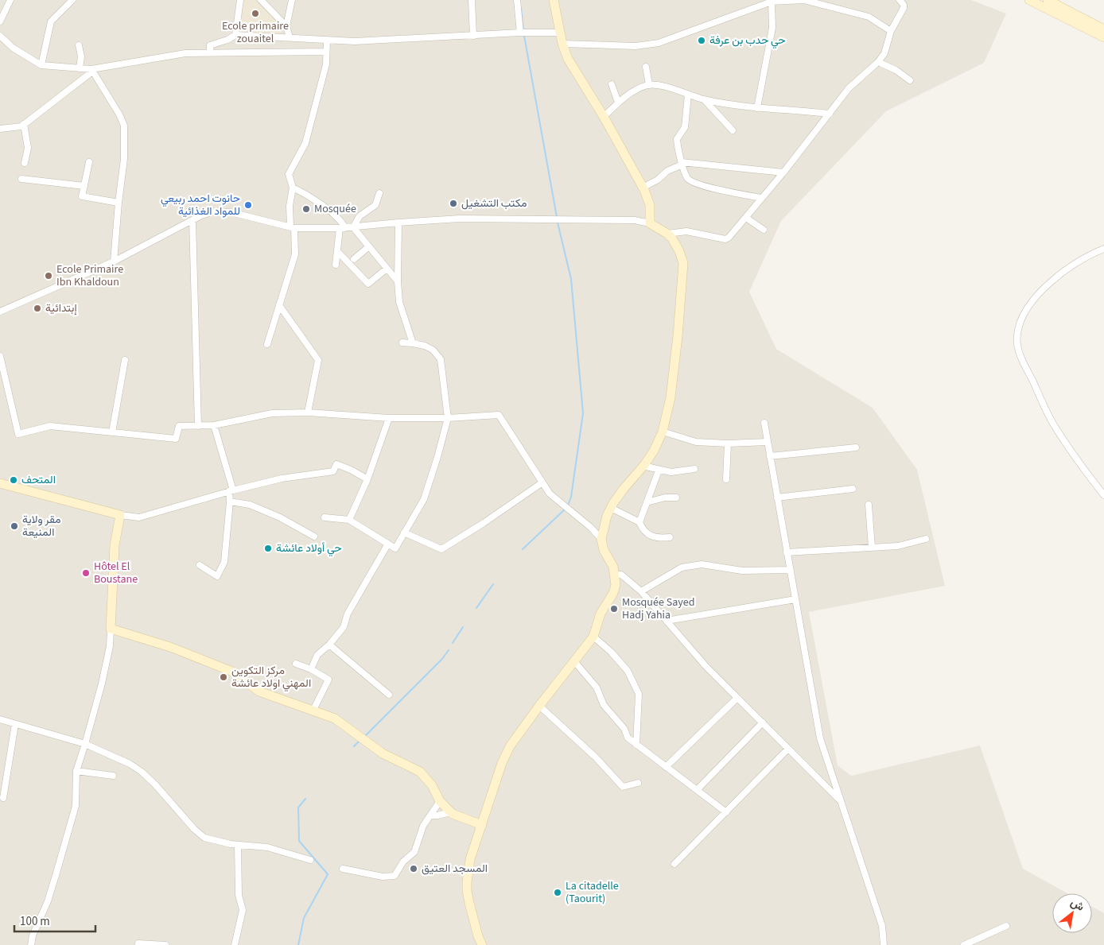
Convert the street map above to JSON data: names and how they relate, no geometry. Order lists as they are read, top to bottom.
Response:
{
  "places": [
    "Ecole primaire zouaitel",
    "حي حدب بن عرفة",
    "مكتب التشغيل",
    "حانوت احمد ربيعي للمواد الغذائية",
    "Mosquée",
    "Ecole Primaire Ibn Khaldoun",
    "إبتدائية",
    "المتحف",
    "مقر ولاية المنيعة",
    "حي أولاد عائشة",
    "Hôtel El Boustane",
    "Mosquée Sayed Hadj Yahia",
    "مركز التكوين المهني اولاد عائشة",
    "المسجد العتيق",
    "La citadelle (Taourit)"
  ],
  "scale_bar": "100 m",
  "north": "top right"
}
